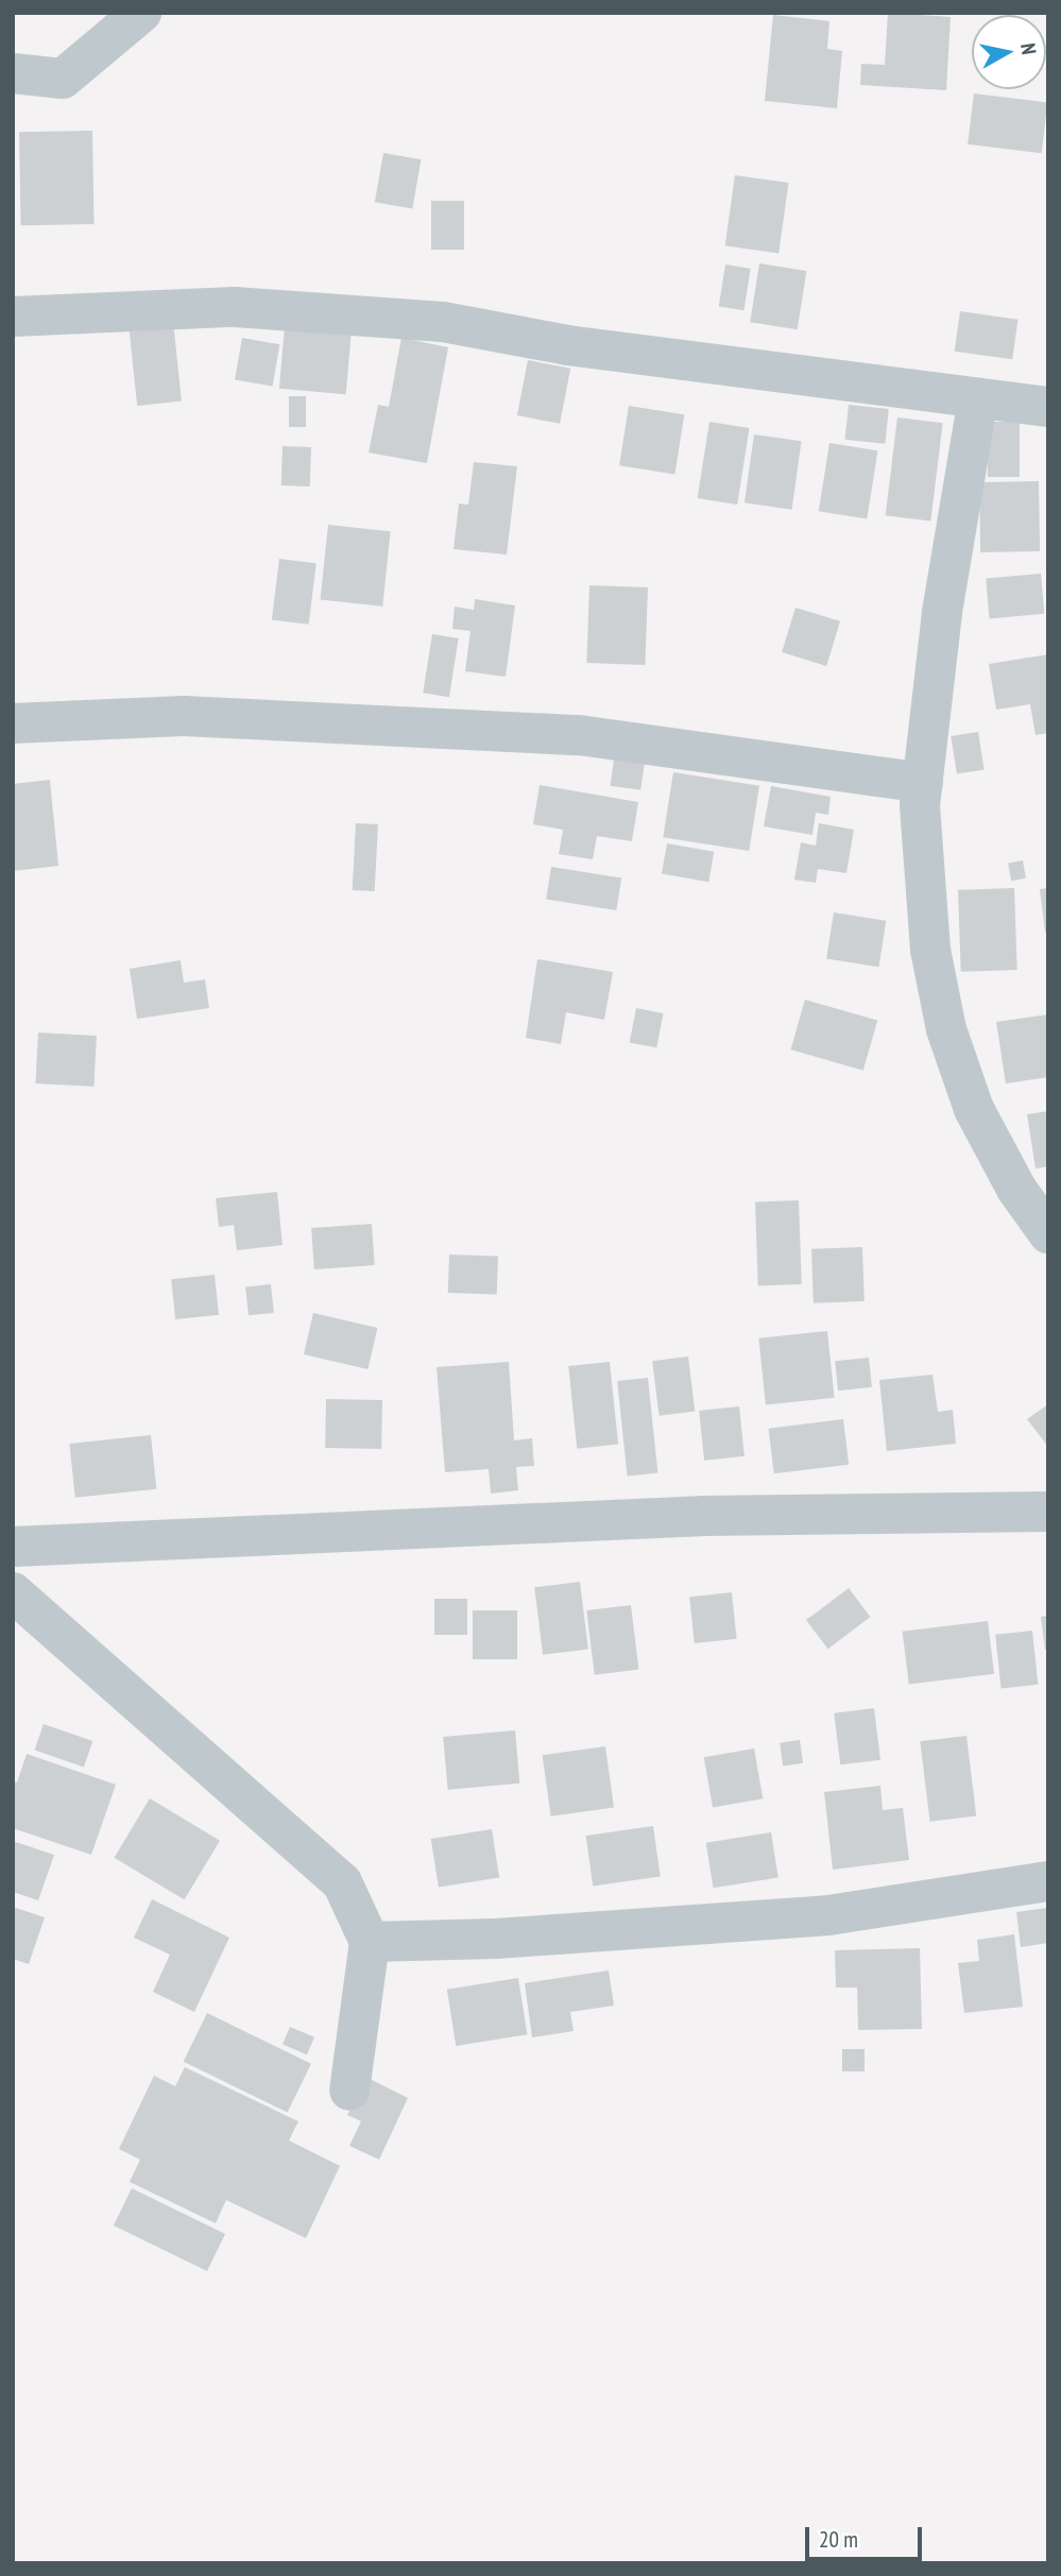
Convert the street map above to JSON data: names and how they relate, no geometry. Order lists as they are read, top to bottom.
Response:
{
  "scale_bar": "20 m",
  "north": "right"
}
